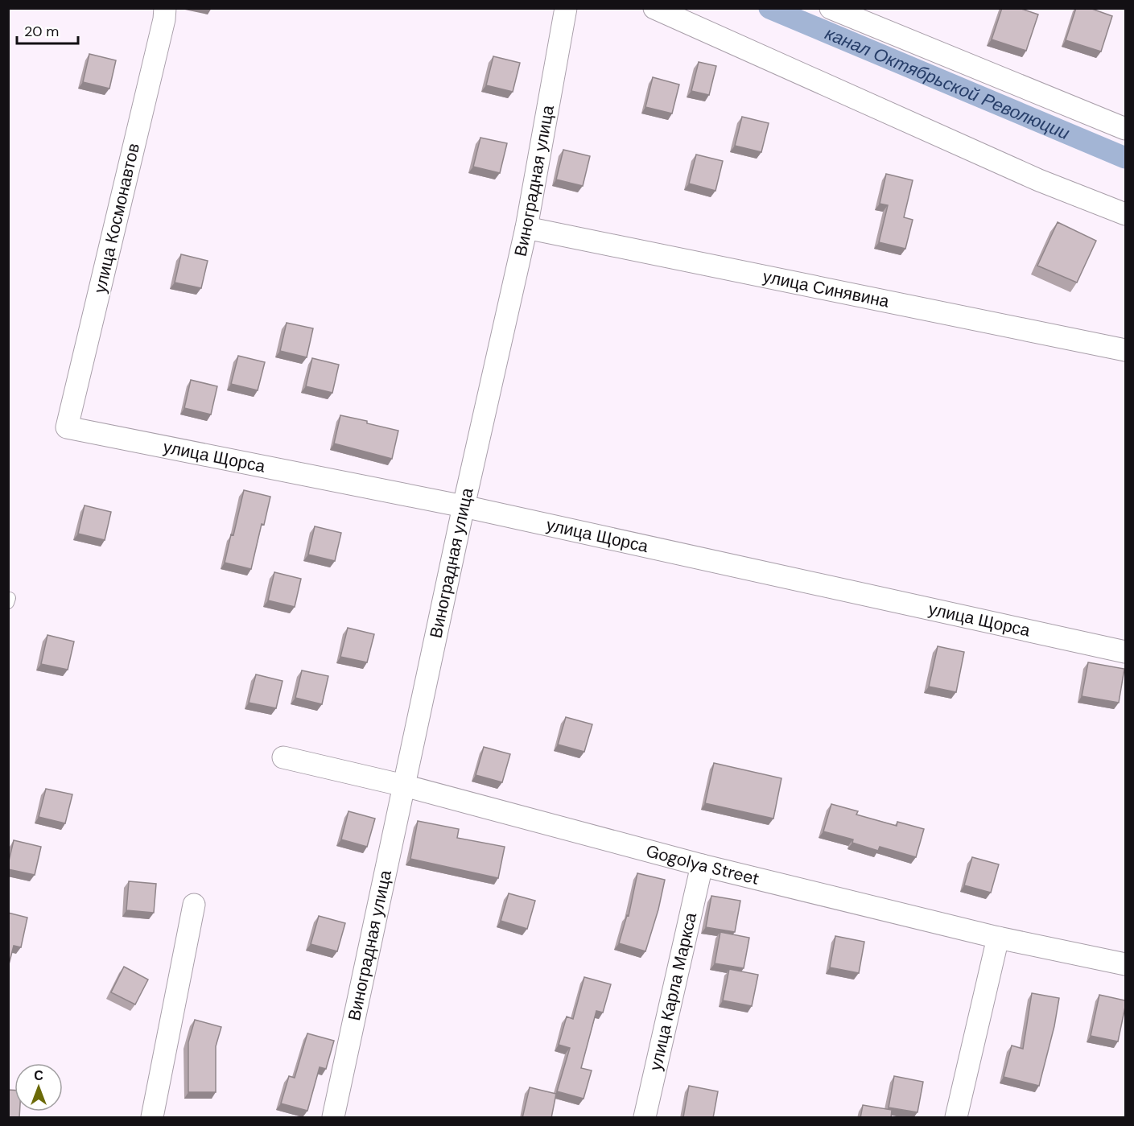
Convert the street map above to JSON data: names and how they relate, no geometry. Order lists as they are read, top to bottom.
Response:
{
  "streets": {
    "street": [
      "Виноградная улица",
      "улица Космонавтов",
      "улица Синявина",
      "улица Щорса",
      "Gogolya Street",
      "улица Карла Маркса"
    ]
  },
  "crossings": [
    ["Виноградная улица", "улица Синявина"],
    ["Виноградная улица", "улица Щорса"],
    ["Виноградная улица", "Gogolya Street"],
    ["улица Космонавтов", "улица Щорса"],
    ["Gogolya Street", "улица Карла Маркса"]
  ],
  "water": ["канал Октябрьской Революции"],
  "scale_bar": "20 m",
  "north": "top"
}
